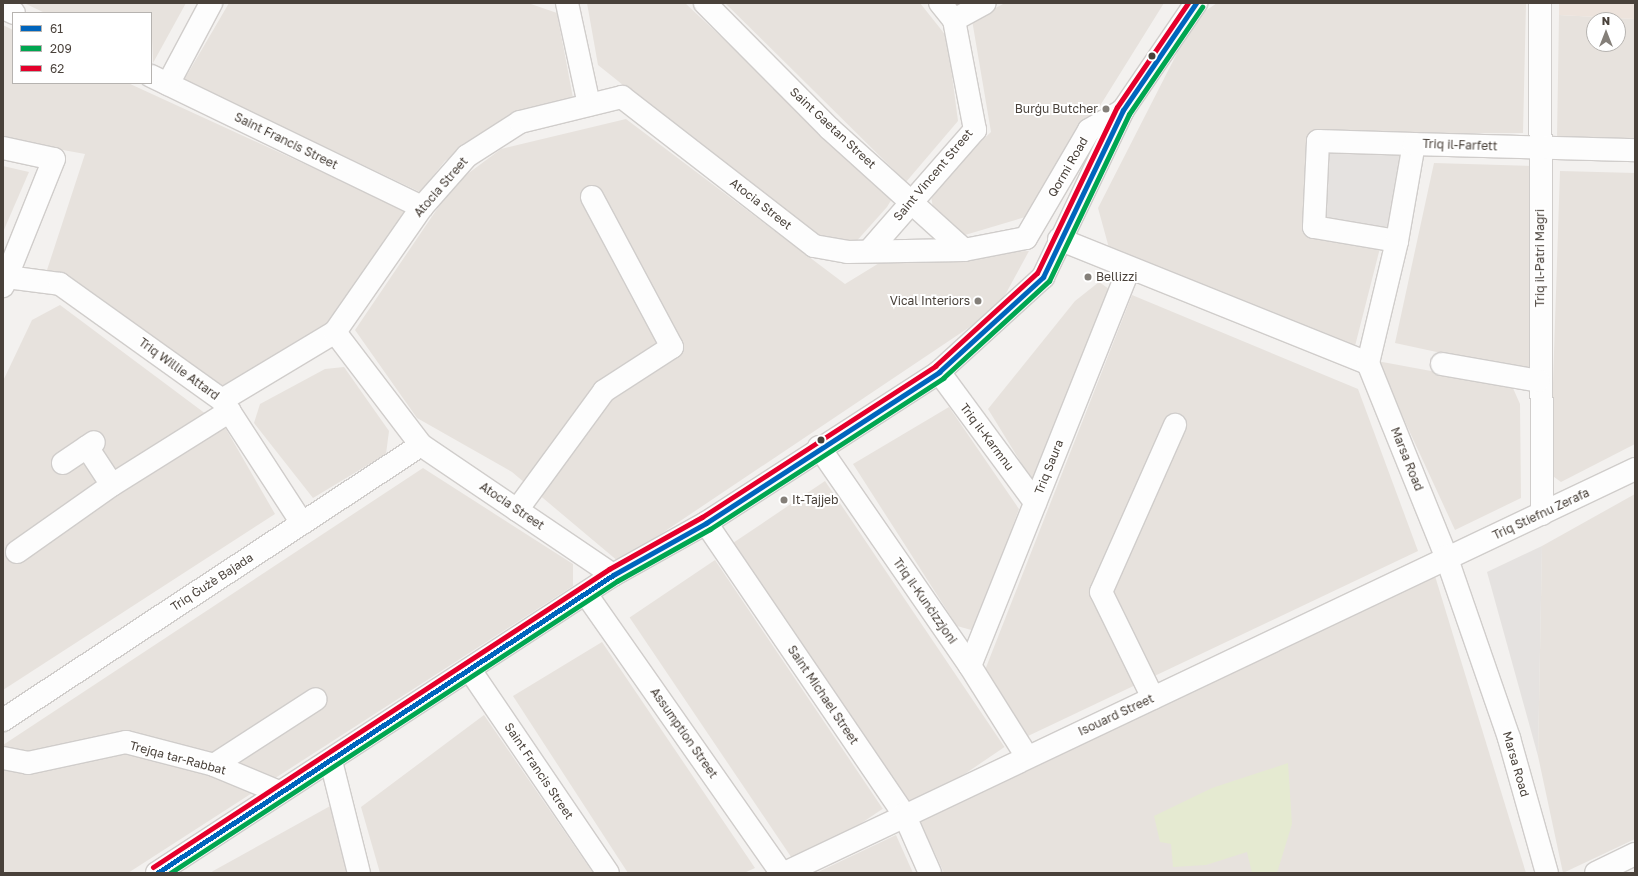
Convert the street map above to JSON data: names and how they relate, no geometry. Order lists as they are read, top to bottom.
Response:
{
  "streets": {
    "street": [
      "Saint Gaetan Street",
      "Saint Francis Street",
      "Triq il-Farfett",
      "Qormi Road",
      "Saint Vincent Street",
      "Atocia Street",
      "Triq il-Patri Magri",
      "Triq Willie Attard",
      "Triq il-Karmnu",
      "Marsa Road",
      "Triq Saura",
      "Triq Stiefnu Zerafa",
      "Triq Ġużè Bajada",
      "Triq il-Kunċizzjoni",
      "Saint Michael Street",
      "Isouard Street",
      "Assumption Street",
      "Trejqa tar-Rabbat"
    ]
  },
  "crossings": [
    ["Saint Gaetan Street", "Saint Vincent Street"],
    ["Saint Gaetan Street", "Atocia Street"],
    ["Saint Francis Street", "Atocia Street"],
    ["Triq il-Farfett", "Triq il-Patri Magri"],
    ["Triq il-Farfett", "Marsa Road"],
    ["Qormi Road", "Atocia Street"],
    ["Saint Vincent Street", "Atocia Street"],
    ["Atocia Street", "Triq Ġużè Bajada"],
    ["Triq il-Patri Magri", "Triq Stiefnu Zerafa"],
    ["Triq Willie Attard", "Triq Ġużè Bajada"],
    ["Triq il-Karmnu", "Triq Saura"],
    ["Marsa Road", "Triq Stiefnu Zerafa"],
    ["Marsa Road", "Isouard Street"],
    ["Triq Saura", "Triq il-Kunċizzjoni"],
    ["Triq Stiefnu Zerafa", "Isouard Street"],
    ["Triq il-Kunċizzjoni", "Isouard Street"],
    ["Saint Michael Street", "Isouard Street"]
  ],
  "places": [
    "Burġu Butcher",
    "Bellizzi",
    "Vical Interiors",
    "It-Tajjeb"
  ],
  "lines": ["transit line 61", "transit line 62", "transit line 209"],
  "legend": ["61", "209", "62"],
  "north": "top"
}
